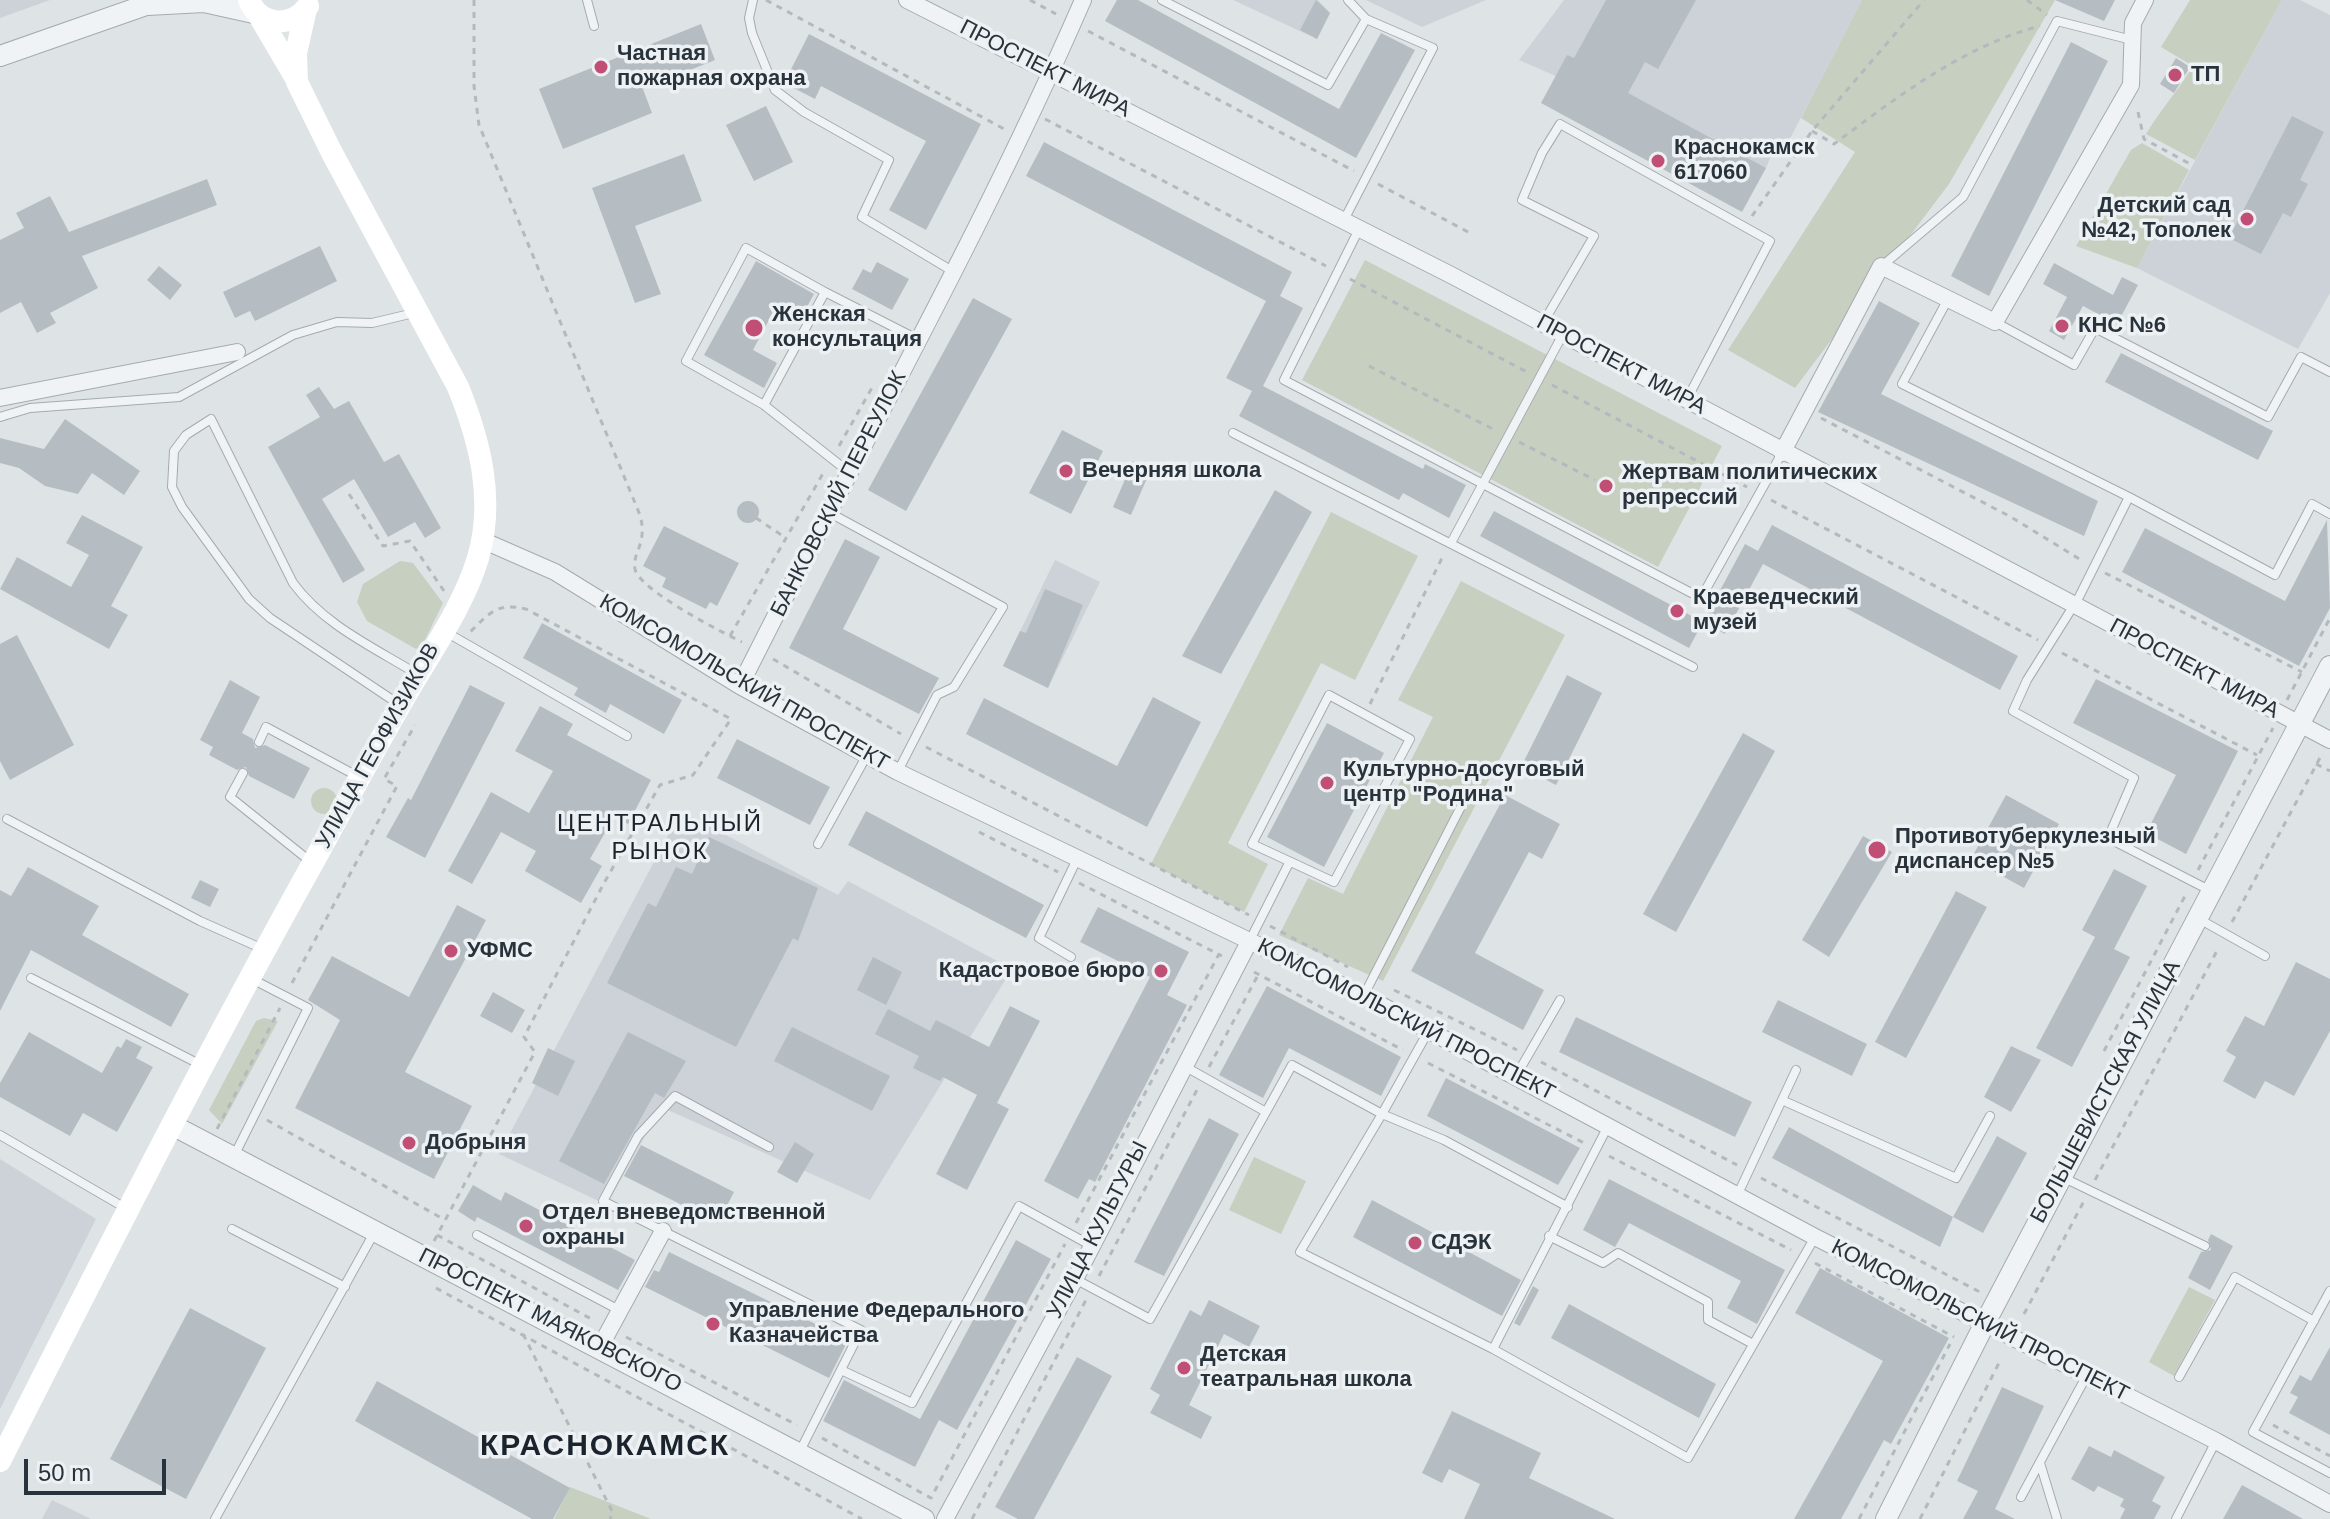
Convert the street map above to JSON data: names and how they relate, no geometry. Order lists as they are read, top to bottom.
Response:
{
  "streets": {
    "main road": ["УЛИЦА ГЕОФИЗИКОВ"],
    "street": [
      "ПРОСПЕКТ МИРА",
      "БАНКОВСКИЙ ПЕРЕУЛОК",
      "КОМСОМОЛЬСКИЙ ПРОСПЕКТ",
      "БОЛЬШЕВИСТСКАЯ УЛИЦА",
      "УЛИЦА КУЛЬТУРЫ",
      "ПРОСПЕКТ МАЯКОВСКОГО"
    ]
  },
  "crossings": [
    ["ПРОСПЕКТ МИРА", "БАНКОВСКИЙ ПЕРЕУЛОК"],
    ["ПРОСПЕКТ МИРА", "БОЛЬШЕВИСТСКАЯ УЛИЦА"],
    ["БАНКОВСКИЙ ПЕРЕУЛОК", "КОМСОМОЛЬСКИЙ ПРОСПЕКТ"],
    ["КОМСОМОЛЬСКИЙ ПРОСПЕКТ", "УЛИЦА ГЕОФИЗИКОВ"],
    ["КОМСОМОЛЬСКИЙ ПРОСПЕКТ", "БОЛЬШЕВИСТСКАЯ УЛИЦА"],
    ["КОМСОМОЛЬСКИЙ ПРОСПЕКТ", "УЛИЦА КУЛЬТУРЫ"],
    ["УЛИЦА ГЕОФИЗИКОВ", "ПРОСПЕКТ МАЯКОВСКОГО"]
  ],
  "districts": ["ЦЕНТРАЛЬНЫЙ РЫНОК", "КРАСНОКАМСК"],
  "places": [
    "Частная пожарная охрана",
    "ТП",
    "Краснокамск 617060",
    "Детский сад №42, Тополек",
    "КНС №6",
    "Женская консультация",
    "Вечерняя школа",
    "Жертвам политических репрессий",
    "Краеведческий музей",
    "Культурно-досуговый центр \"Родина\"",
    "Противотуберкулезный диспансер №5",
    "УФМС",
    "Кадастровое бюро",
    "Добрыня",
    "Отдел вневедомственной охраны",
    "СДЭК",
    "Управление Федерального Казначейства",
    "Детская театральная школа"
  ],
  "scale_bar": "50 m"
}
